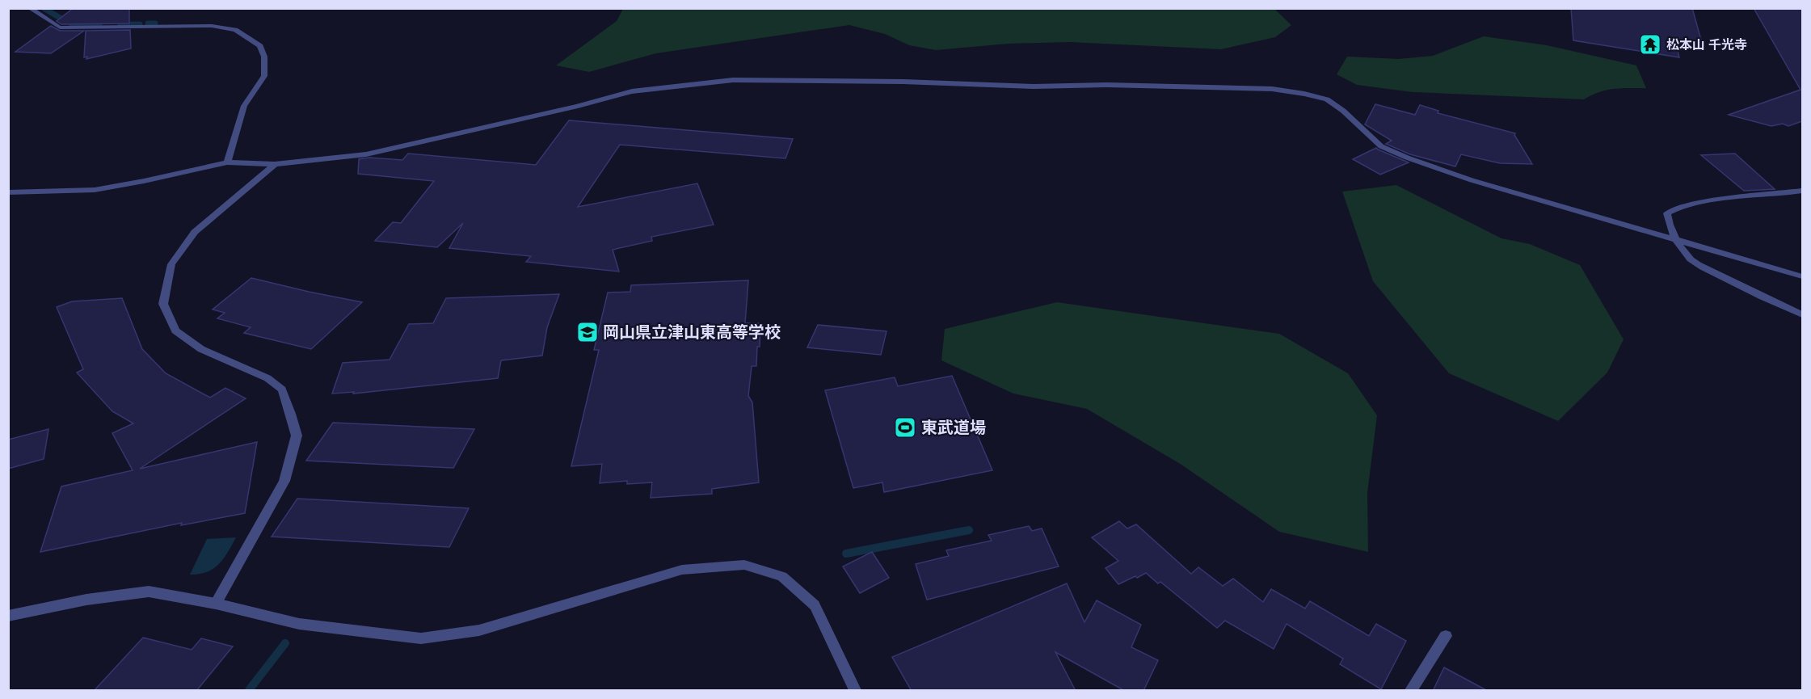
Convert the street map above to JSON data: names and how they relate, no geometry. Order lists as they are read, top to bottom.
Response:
{
  "places": {
    "temple": ["松本山 千光寺"],
    "school or university": ["岡山県立津山東高等学校"],
    "sports": ["東武道場"]
  }
}
